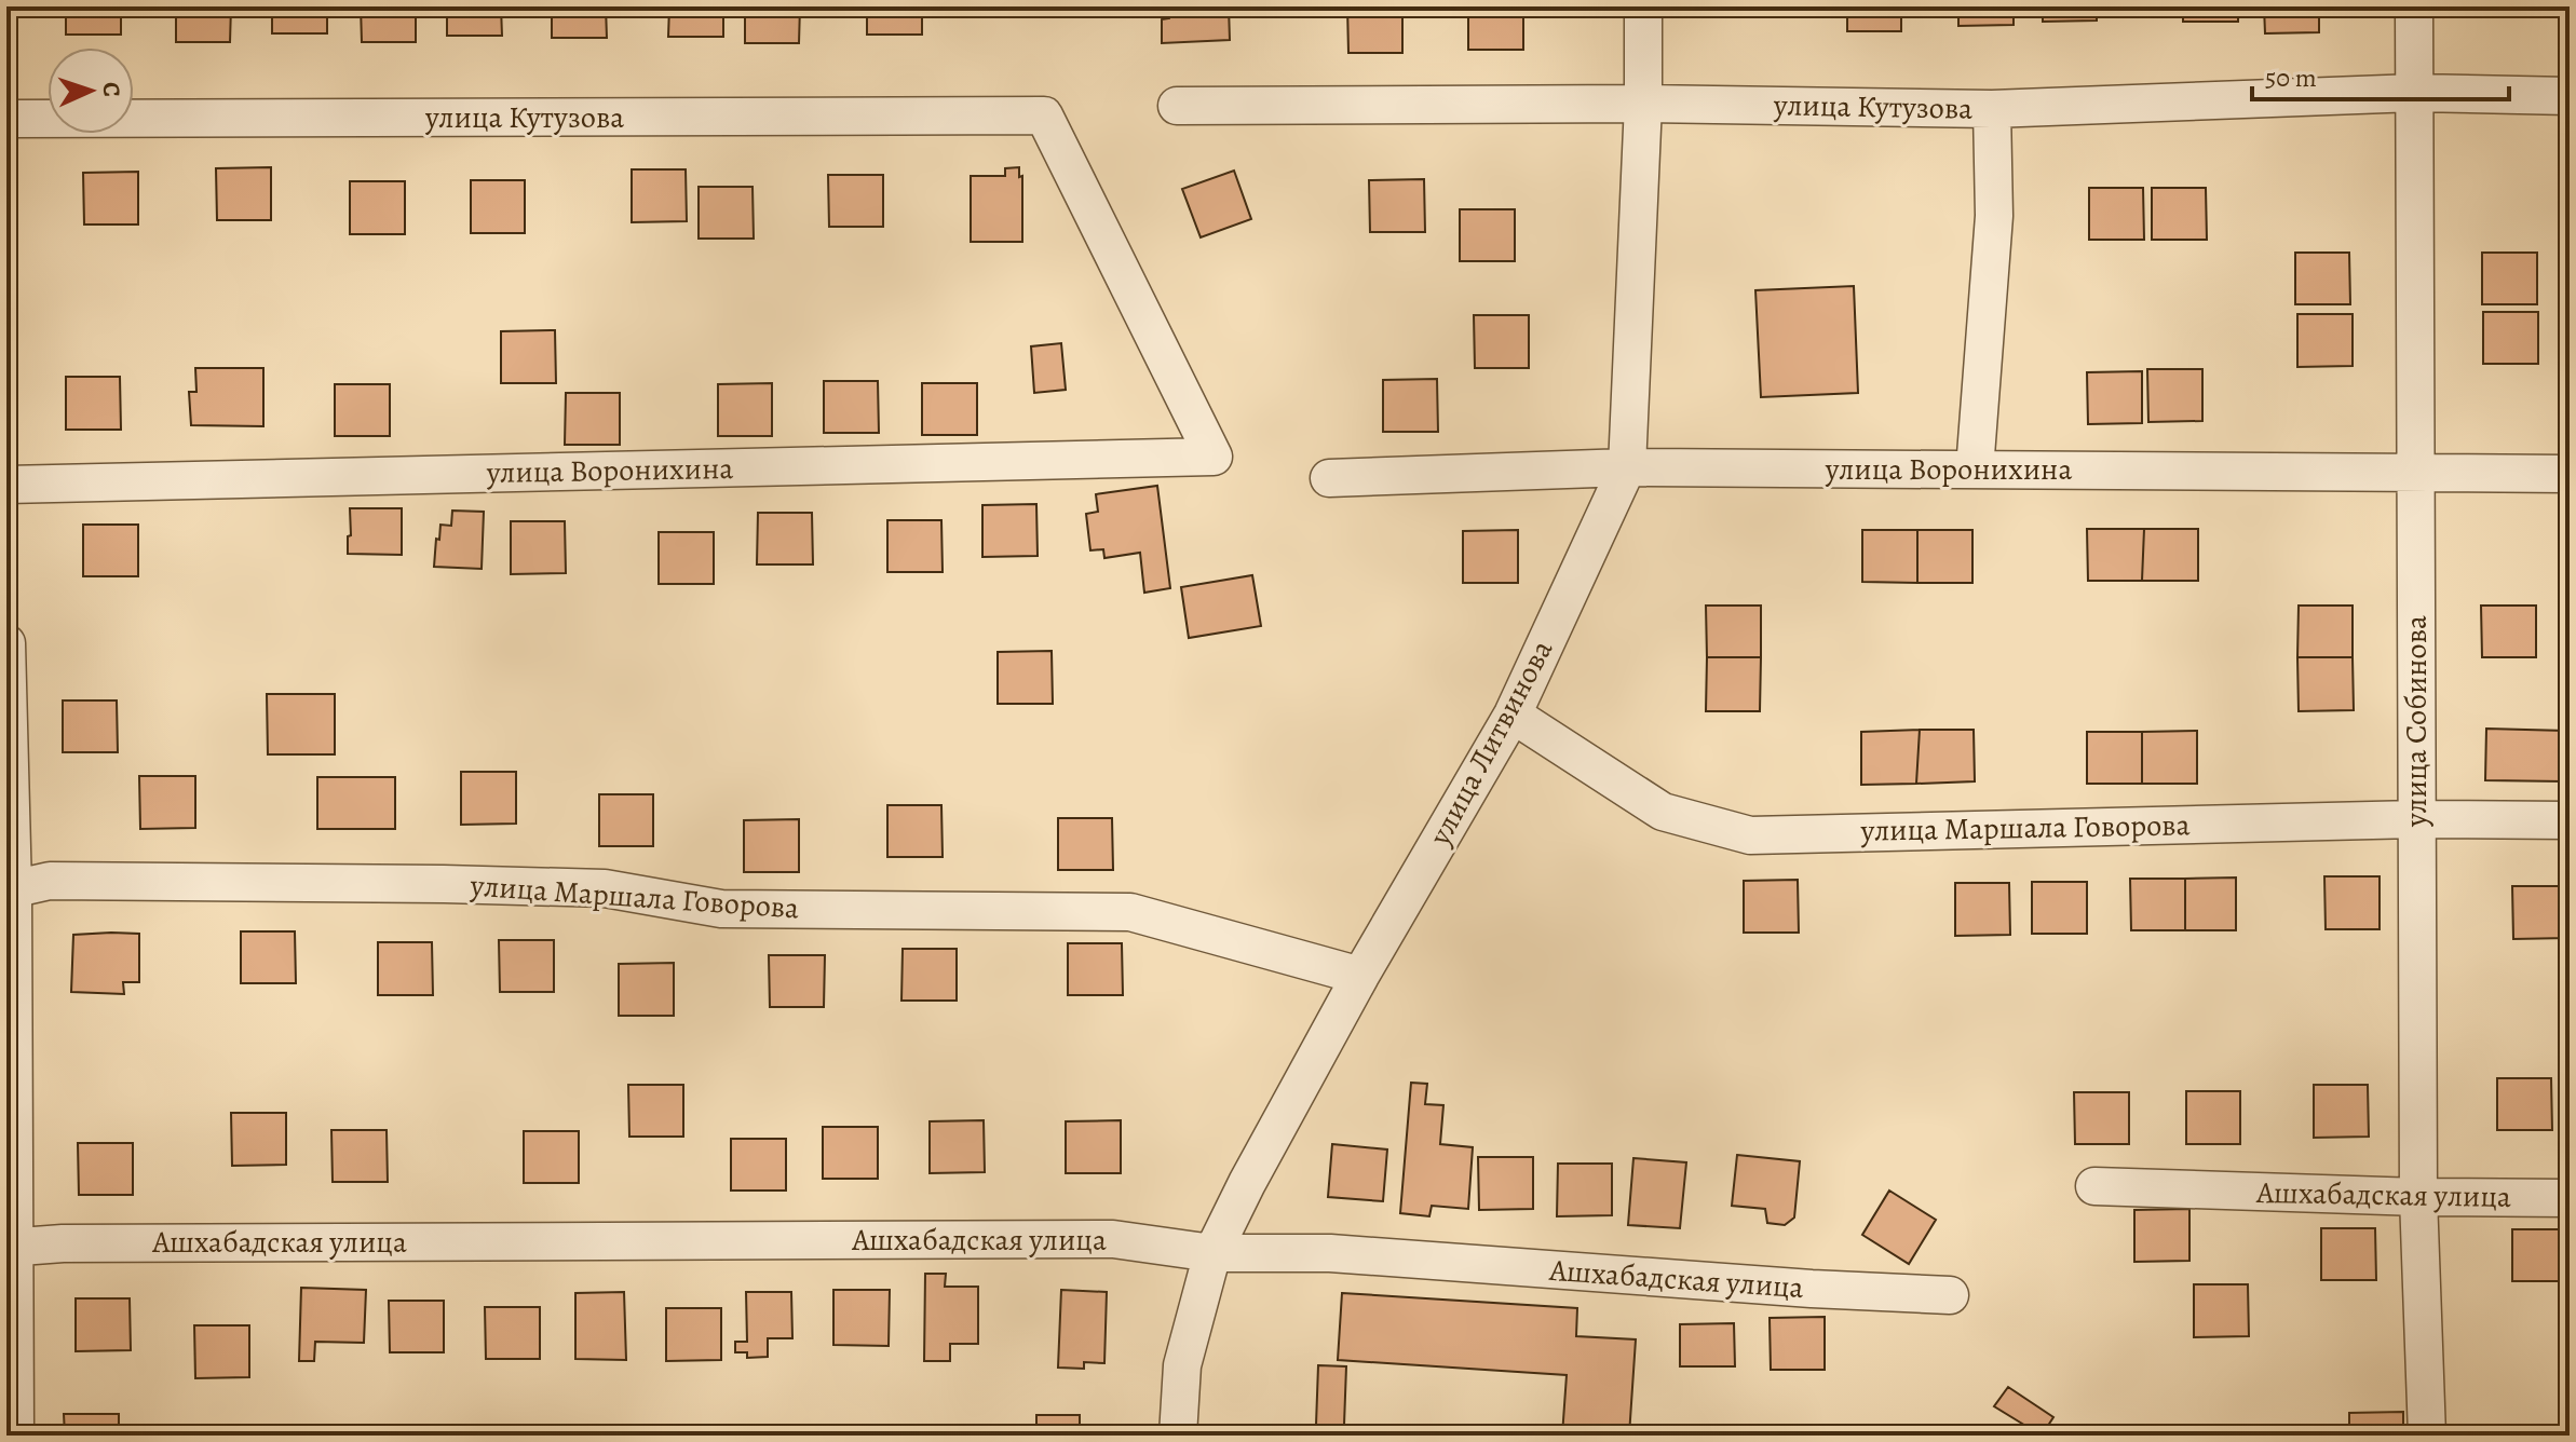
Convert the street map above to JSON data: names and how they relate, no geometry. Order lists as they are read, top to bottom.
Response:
{
  "streets": {
    "street": [
      "улица Кутузова",
      "улица Воронихина",
      "улица Собинова",
      "улица Литвинова",
      "улица Маршала Говорова",
      "Ашхабадская улица"
    ]
  },
  "crossings": [
    ["улица Кутузова", "улица Воронихина"],
    ["улица Кутузова", "улица Собинова"],
    ["улица Кутузова", "улица Литвинова"],
    ["улица Воронихина", "улица Собинова"],
    ["улица Воронихина", "улица Литвинова"],
    ["улица Собинова", "улица Маршала Говорова"],
    ["улица Собинова", "Ашхабадская улица"],
    ["улица Литвинова", "улица Маршала Говорова"],
    ["улица Литвинова", "Ашхабадская улица"]
  ],
  "scale_bar": "50 m",
  "north": "right"
}
